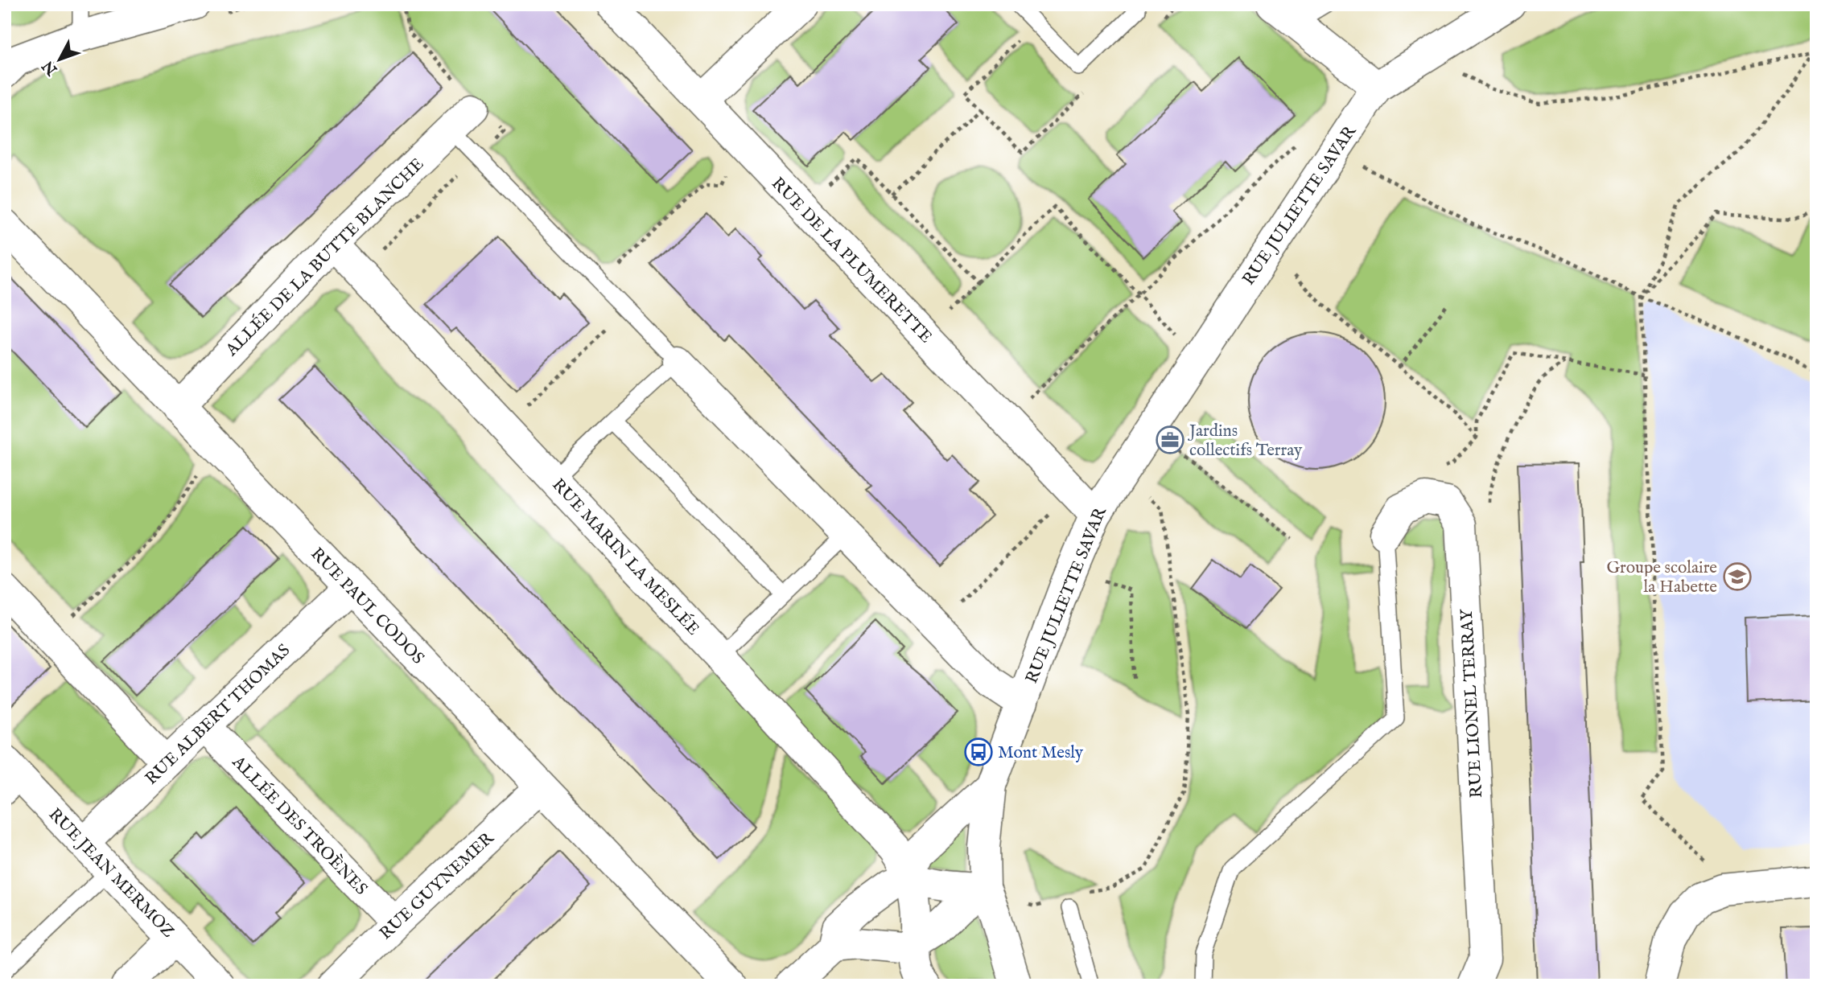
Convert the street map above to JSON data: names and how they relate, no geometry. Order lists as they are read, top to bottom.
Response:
{
  "streets": {
    "street": [
      "RUE JULIETTE SAVAR",
      "ALLÉE DE LA BUTTE BLANCHE",
      "RUE DE LA PLUMERETTE",
      "RUE MARIN LA MESLÉE",
      "RUE PAUL CODOS",
      "RUE LIONEL TERRAY",
      "RUE ALBERT THOMAS",
      "ALLÉE DES TROÈNES",
      "RUE JEAN MERMOZ",
      "RUE GUYNEMER"
    ]
  },
  "crossings": [
    ["RUE JULIETTE SAVAR", "RUE DE LA PLUMERETTE"],
    ["RUE JULIETTE SAVAR", "RUE MARIN LA MESLÉE"],
    ["ALLÉE DE LA BUTTE BLANCHE", "RUE MARIN LA MESLÉE"],
    ["ALLÉE DE LA BUTTE BLANCHE", "RUE PAUL CODOS"],
    ["RUE PAUL CODOS", "RUE ALBERT THOMAS"],
    ["RUE PAUL CODOS", "RUE GUYNEMER"],
    ["RUE ALBERT THOMAS", "ALLÉE DES TROÈNES"],
    ["RUE ALBERT THOMAS", "RUE JEAN MERMOZ"],
    ["ALLÉE DES TROÈNES", "RUE GUYNEMER"]
  ],
  "places": {
    "office": ["Jardins collectifs Terray"],
    "school or university": ["Groupe scolaire la Habette"],
    "bus stop": ["Mont Mesly"]
  },
  "north": "bottom left"
}
